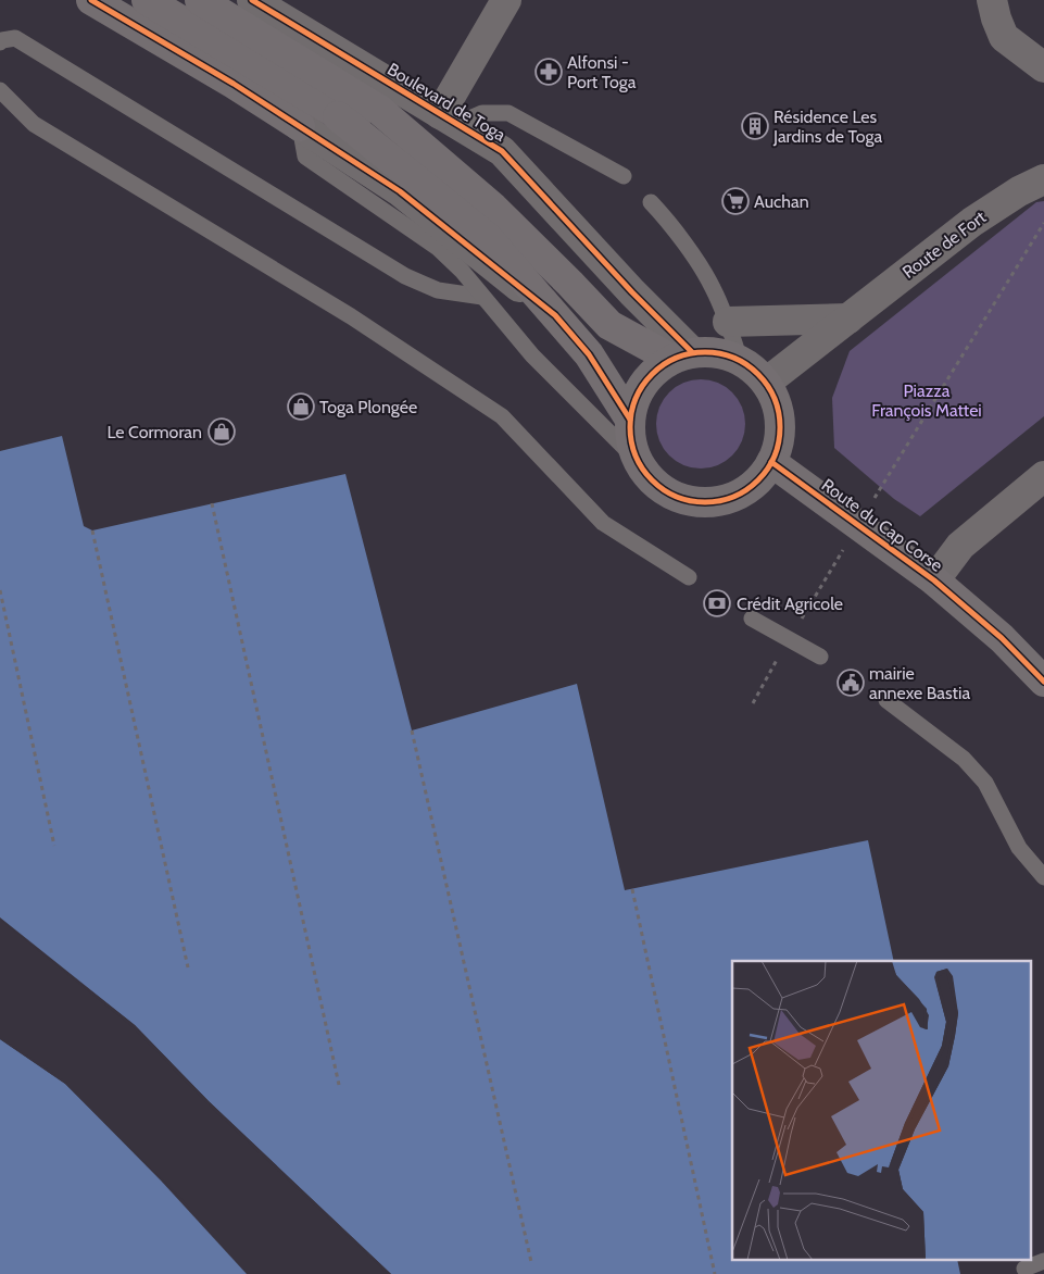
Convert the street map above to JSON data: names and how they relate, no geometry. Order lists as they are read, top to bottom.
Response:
{
  "streets": {
    "main road": ["Route du Cap Corse"],
    "street": ["Boulevard de Toga", "Route de Fort"]
  },
  "crossings": [
    ["Boulevard de Toga", "Route de Fort"],
    ["Boulevard de Toga", "Route du Cap Corse"],
    ["Route de Fort", "Route du Cap Corse"]
  ],
  "parks": ["Piazza François Mattei"],
  "places": {
    "pharmacy": ["Alfonsi - Port Toga"],
    "building": ["Résidence Les Jardins de Toga"],
    "supermarket": ["Auchan"],
    "shop": ["Toga Plongée", "Le Cormoran"],
    "bank": ["Crédit Agricole"],
    "public building": ["mairie annexe Bastia"]
  }
}
